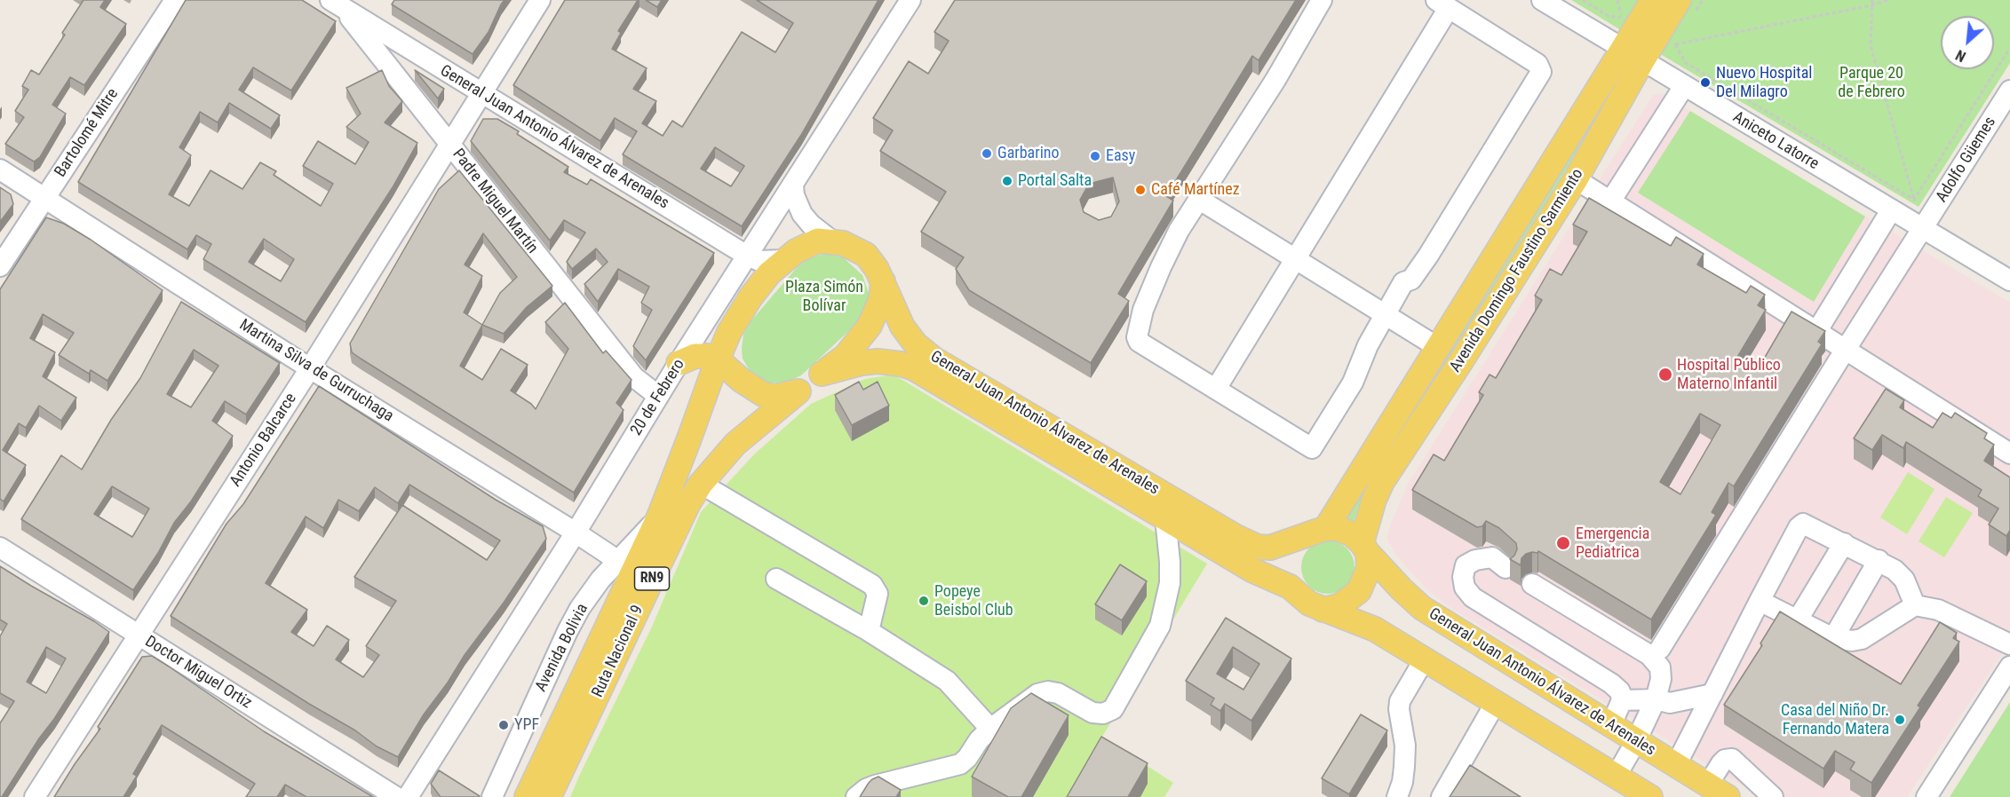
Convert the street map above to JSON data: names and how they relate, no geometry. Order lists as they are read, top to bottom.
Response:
{
  "streets": {
    "main road": [
      "General Juan Antonio Álvarez de Arenales",
      "Avenida Domingo Faustino Sarmiento",
      "RN9",
      "Ruta Nacional 9"
    ],
    "street": [
      "Bartolomé Mitre",
      "Aniceto Latorre",
      "Adolfo Güemes",
      "Padre Miguel Martín",
      "Martina Silva de Gurruchaga",
      "20 de Febrero",
      "Antonio Balcarce",
      "Avenida Bolivia",
      "Doctor Miguel Ortiz"
    ]
  },
  "crossings": [
    ["Bartolomé Mitre", "Martina Silva de Gurruchaga"],
    ["General Juan Antonio Álvarez de Arenales", "Padre Miguel Martín"],
    ["General Juan Antonio Álvarez de Arenales", "Avenida Domingo Faustino Sarmiento"],
    ["General Juan Antonio Álvarez de Arenales", "20 de Febrero"],
    ["General Juan Antonio Álvarez de Arenales", "Antonio Balcarce"],
    ["General Juan Antonio Álvarez de Arenales", "Ruta Nacional 9"],
    ["Aniceto Latorre", "Adolfo Güemes"],
    ["Aniceto Latorre", "Avenida Domingo Faustino Sarmiento"],
    ["Padre Miguel Martín", "20 de Febrero"],
    ["Padre Miguel Martín", "Antonio Balcarce"],
    ["Martina Silva de Gurruchaga", "20 de Febrero"],
    ["Martina Silva de Gurruchaga", "Antonio Balcarce"],
    ["Martina Silva de Gurruchaga", "Avenida Bolivia"],
    ["Martina Silva de Gurruchaga", "Ruta Nacional 9"],
    ["Antonio Balcarce", "Doctor Miguel Ortiz"],
    ["Avenida Bolivia", "Ruta Nacional 9"]
  ],
  "parks": ["Parque 20 de Febrero", "Plaza Simón Bolívar"],
  "places": [
    "Nuevo Hospital Del Milagro",
    "Garbarino",
    "Easy",
    "Portal Salta",
    "Café Martínez",
    "Hospital Público Materno Infantil",
    "Emergencia Pediatrica",
    "Popeye Beisbol Club",
    "Casa del Niño Dr. Fernando Matera",
    "YPF"
  ],
  "north": "bottom left"
}
